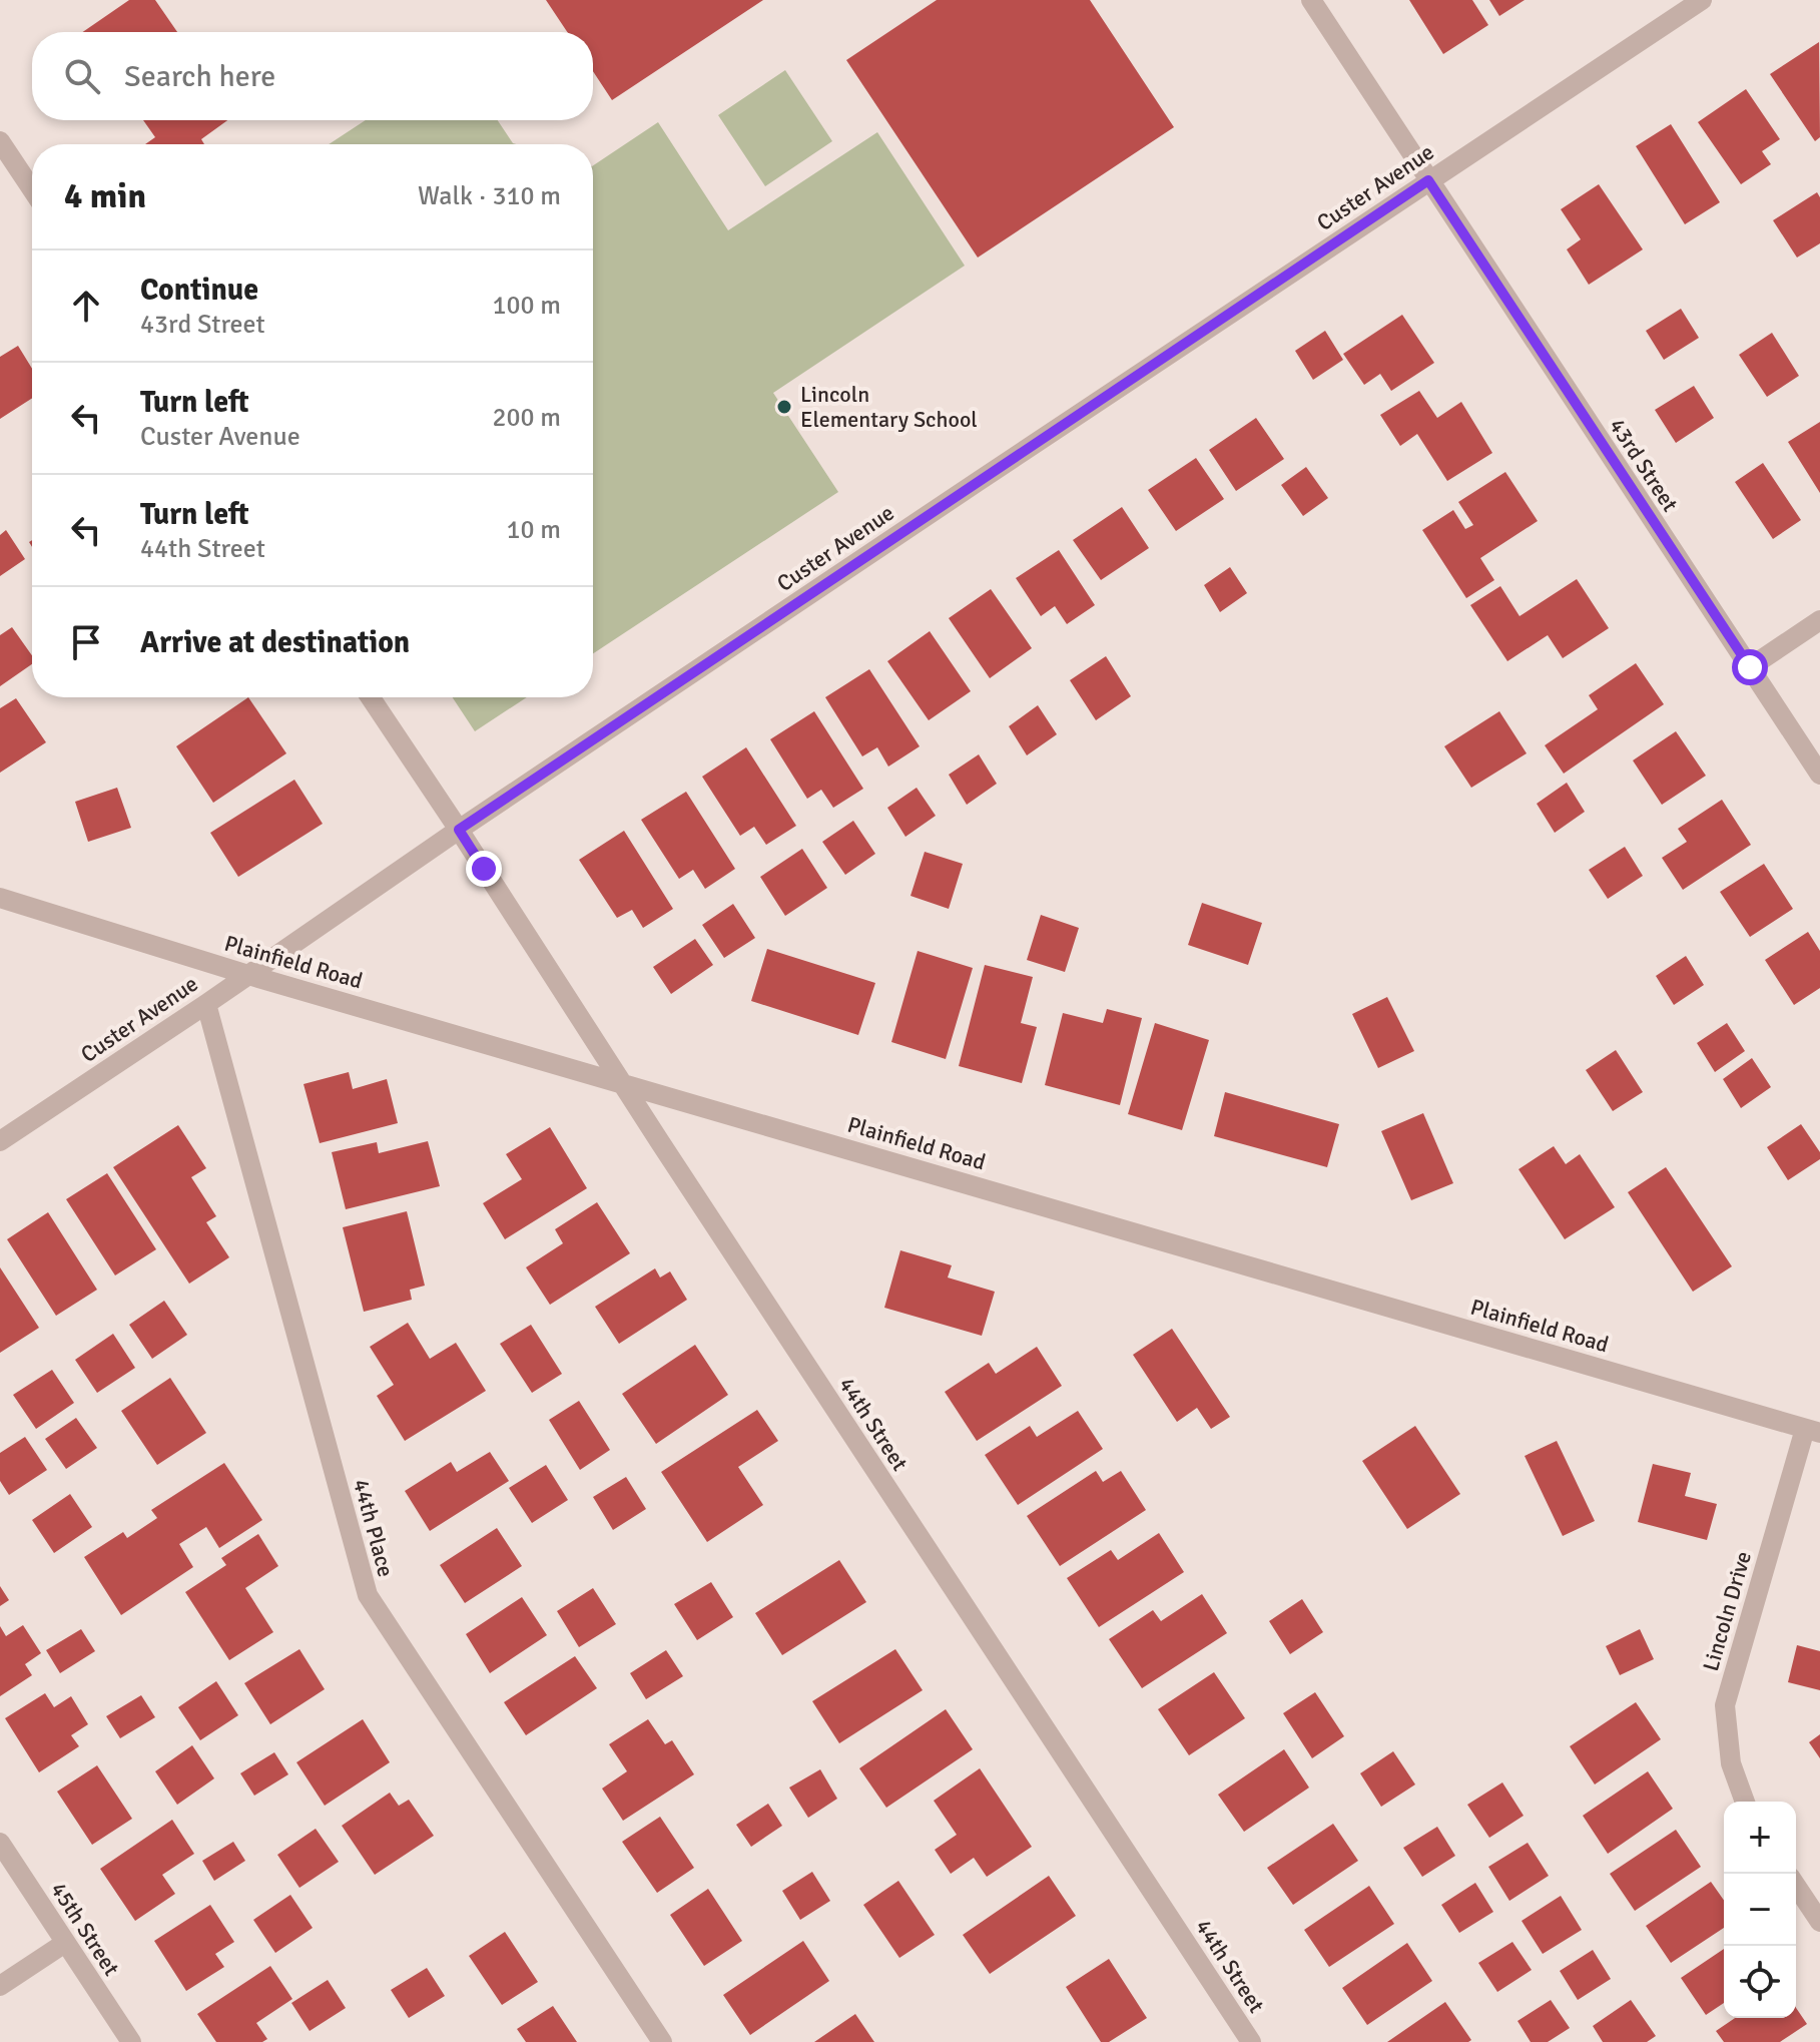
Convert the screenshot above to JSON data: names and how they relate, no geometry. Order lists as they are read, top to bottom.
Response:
{
  "streets": {
    "street": [
      "Custer Avenue",
      "43rd Street",
      "Plainfield Road",
      "44th Street",
      "44th Place",
      "Lincoln Drive",
      "45th Street"
    ]
  },
  "crossings": [
    ["Custer Avenue", "43rd Street"],
    ["Custer Avenue", "Plainfield Road"],
    ["Custer Avenue", "44th Street"],
    ["Custer Avenue", "44th Place"],
    ["Plainfield Road", "44th Street"],
    ["Plainfield Road", "Lincoln Drive"]
  ],
  "places": ["Lincoln Elementary School"],
  "page": {
    "search": "Search here",
    "heading": ["4 min", "Walk · 310 m"],
    "list": [
      ["Continue", "43rd Street", "100 m"],
      ["Turn left", "Custer Avenue", "200 m"],
      ["Turn left", "44th Street", "10 m"],
      "Arrive at destination"
    ],
    "map_buttons": ["+", "−"]
  }
}
